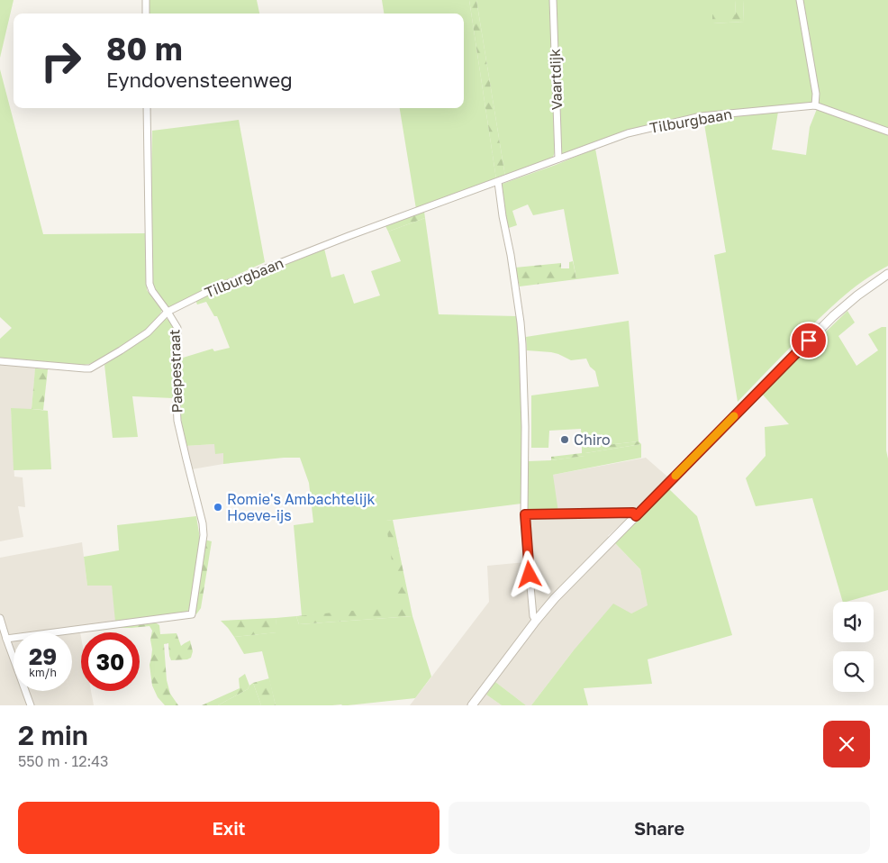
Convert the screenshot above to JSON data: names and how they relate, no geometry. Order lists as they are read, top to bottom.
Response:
{
  "streets": {
    "street": ["Vaartdijk", "Tilburgbaan", "Paepestraat"]
  },
  "crossings": [
    ["Vaartdijk", "Tilburgbaan"],
    ["Tilburgbaan", "Paepestraat"]
  ],
  "places": ["Chiro", "Romie's Ambachtelijk Hoeve-ijs"],
  "page": {
    "turn": ["80 m", "Eyndovensteenweg"],
    "speed": "29 km/h",
    "limit": "30",
    "heading": ["2 min", "550 m · 12:43"],
    "buttons": ["Exit", "Share"]
  }
}
